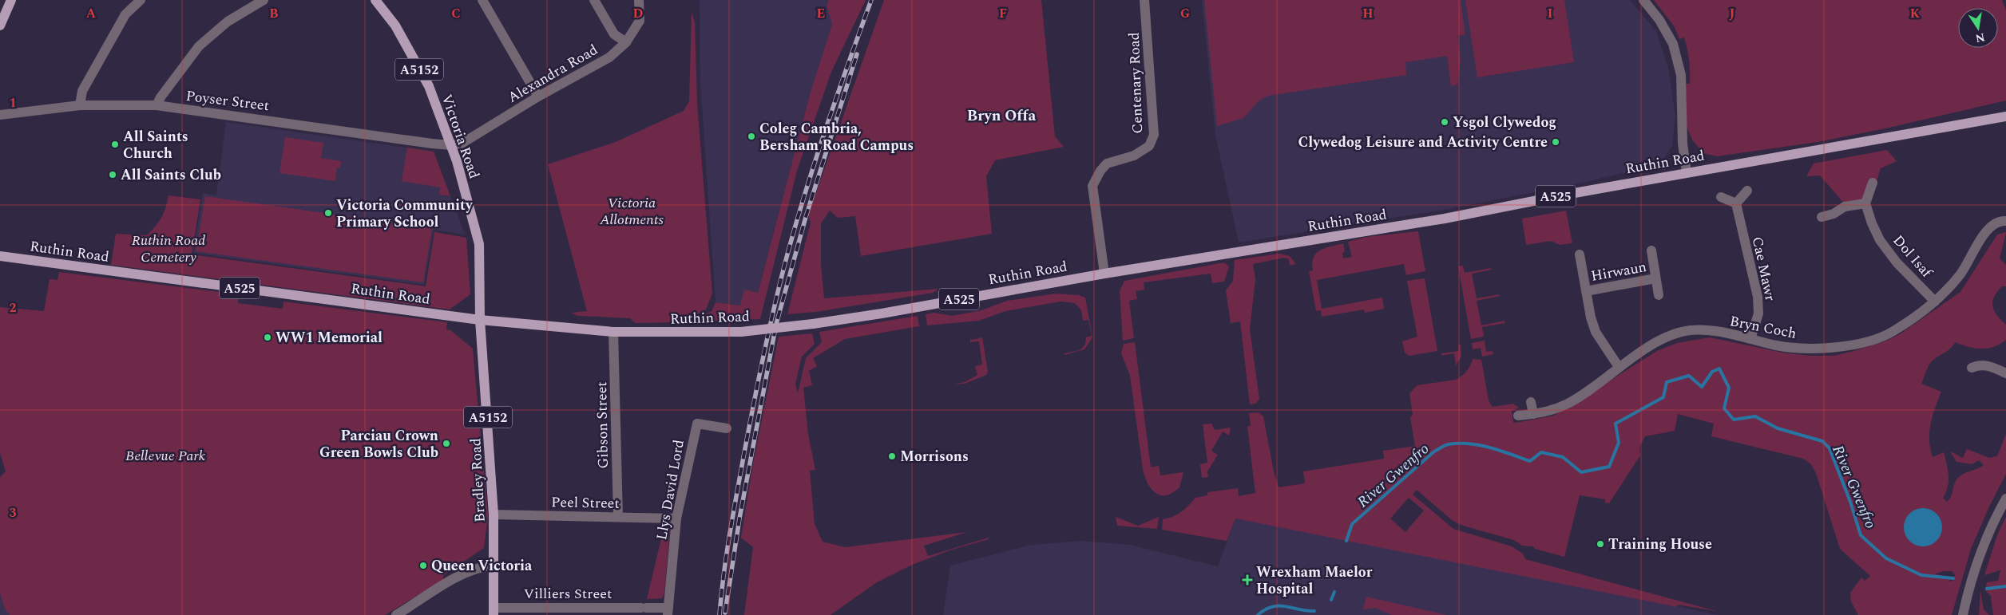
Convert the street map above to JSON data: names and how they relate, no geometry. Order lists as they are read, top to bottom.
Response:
{
  "streets": {
    "main road": [
      "A5152",
      "Victoria Road",
      "Ruthin Road",
      "A525",
      "Bradley Road"
    ],
    "street": [
      "Alexandra Road",
      "Centenary Road",
      "Poyser Street",
      "Dol Isaf",
      "Cae Mawr",
      "Hirwaun",
      "Bryn Coch",
      "Gibson Street",
      "Llys David Lord",
      "Peel Street",
      "Villiers Street"
    ]
  },
  "crossings": [
    ["Alexandra Road", "Poyser Street"],
    ["Alexandra Road", "Victoria Road"],
    ["Centenary Road", "Ruthin Road"],
    ["Poyser Street", "Victoria Road"],
    ["Victoria Road", "Ruthin Road"],
    ["Victoria Road", "Bradley Road"],
    ["Ruthin Road", "Gibson Street"],
    ["Ruthin Road", "Bradley Road"],
    ["Dol Isaf", "Bryn Coch"],
    ["Cae Mawr", "Bryn Coch"],
    ["Hirwaun", "Bryn Coch"],
    ["Gibson Street", "Peel Street"],
    ["Bradley Road", "Peel Street"],
    ["Bradley Road", "Villiers Street"],
    ["Llys David Lord", "Peel Street"],
    ["Llys David Lord", "Villiers Street"]
  ],
  "districts": ["Bryn Offa"],
  "water": ["River Gwenfro"],
  "parks": ["Victoria Allotments", "Ruthin Road Cemetery", "Bellevue Park"],
  "places": {
    "other": [
      "Ysgol Clywedog",
      "Coleg Cambria, Bersham Road Campus",
      "Clywedog Leisure and Activity Centre",
      "All Saints Church",
      "All Saints Club",
      "Victoria Community Primary School",
      "WW1 Memorial",
      "Parciau Crown Green Bowls Club",
      "Morrisons",
      "Training House",
      "Queen Victoria"
    ],
    "health": ["Wrexham Maelor Hospital"]
  },
  "north": "bottom",
  "grid": {
    "columns": [
      "A",
      "B",
      "C",
      "D",
      "E",
      "F",
      "G",
      "H",
      "I",
      "J",
      "K"
    ],
    "rows": ["1", "2", "3"]
  }
}
